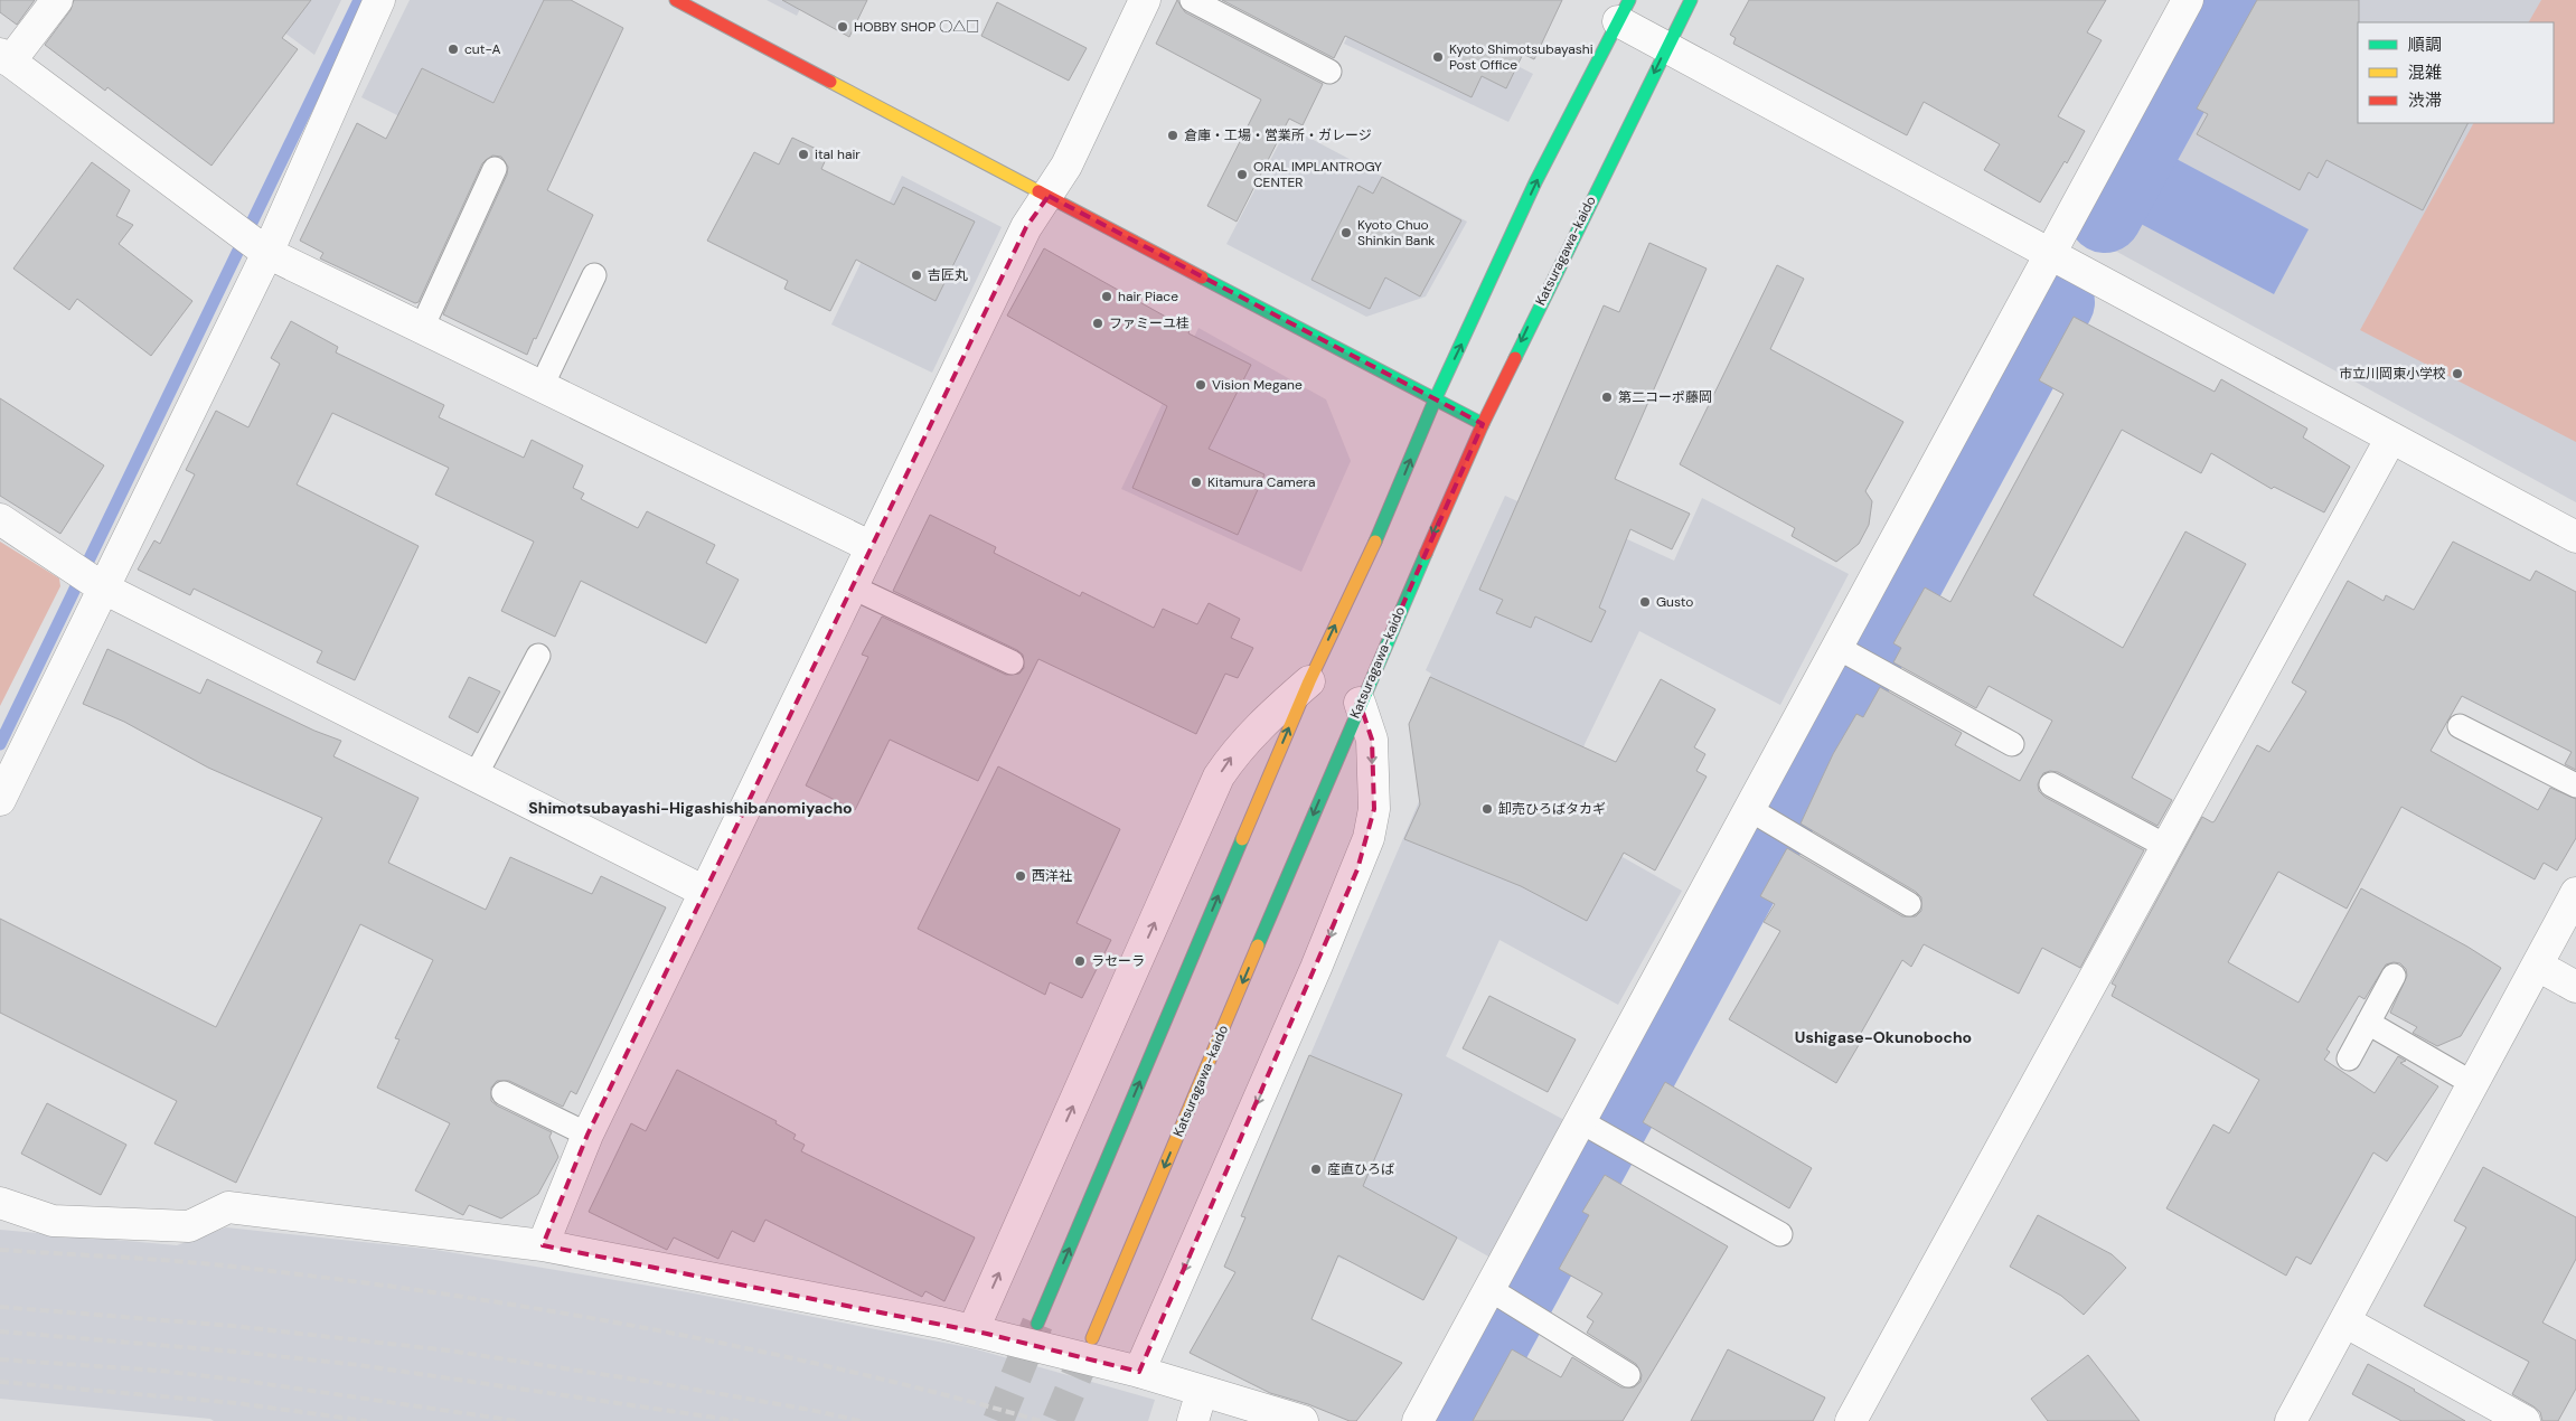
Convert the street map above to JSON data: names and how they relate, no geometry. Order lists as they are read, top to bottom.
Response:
{
  "streets": {
    "street": ["Katsuragawa-kaido"]
  },
  "districts": ["Shimotsubayashi-Higashishibanomiyacho", "Ushigase-Okunobocho"],
  "places": [
    "HOBBY SHOP ○△□",
    "cut-A",
    "Kyoto Shimotsubayashi Post Office",
    "倉庫・工場・営業所・ガレージ",
    "ital hair",
    "ORAL IMPLANTROGY CENTER",
    "Kyoto Chuo Shinkin Bank",
    "吉匠丸",
    "hair Piace",
    "ファミーユ桂",
    "市立川岡東小学校",
    "Vision Megane",
    "第二コーポ藤岡",
    "Kitamura Camera",
    "Gusto",
    "卸売ひろばタカギ",
    "西洋社",
    "ラセーラ",
    "産直ひろば"
  ],
  "legend": ["順調", "混雑", "渋滞"]
}
